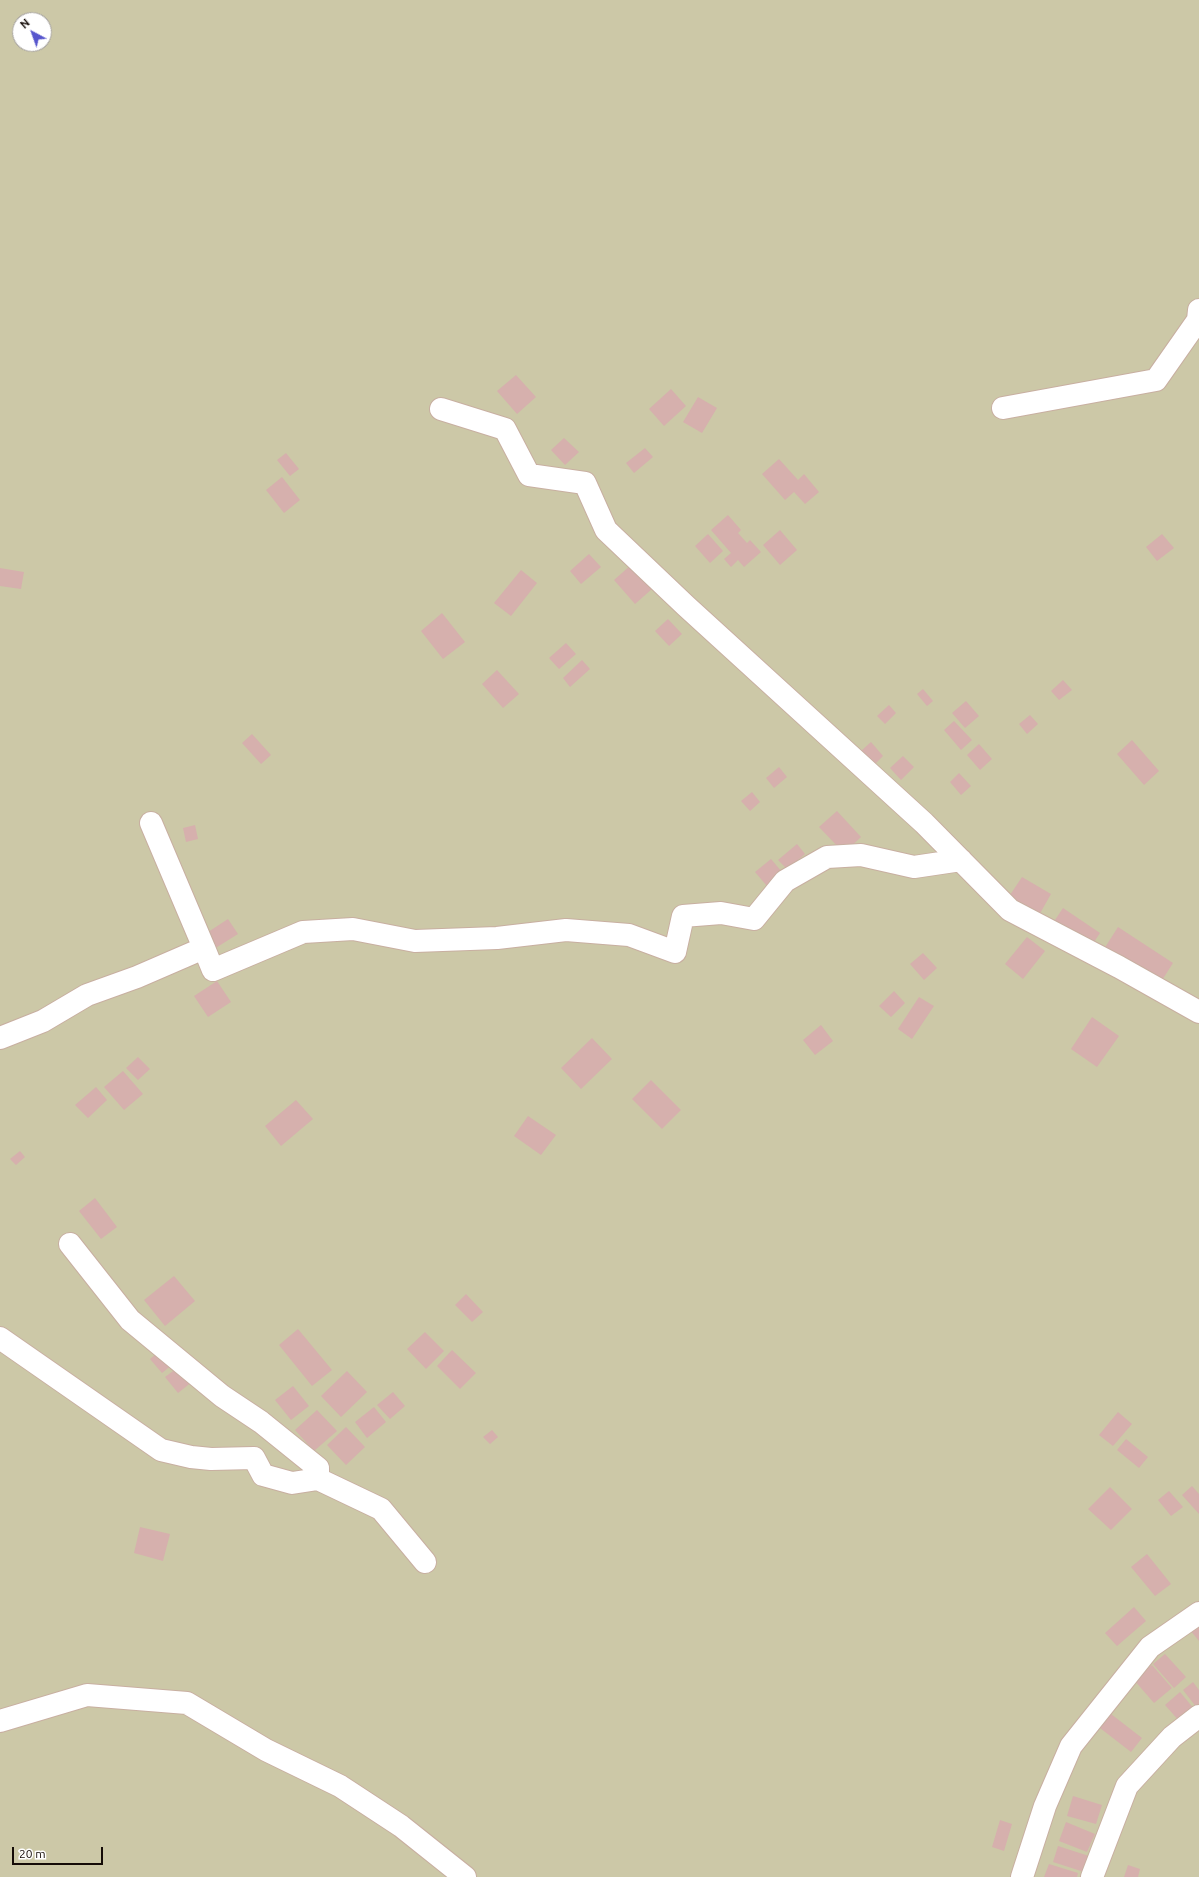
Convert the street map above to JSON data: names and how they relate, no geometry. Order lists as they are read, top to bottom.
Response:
{
  "scale_bar": "20 m",
  "north": "top left"
}
